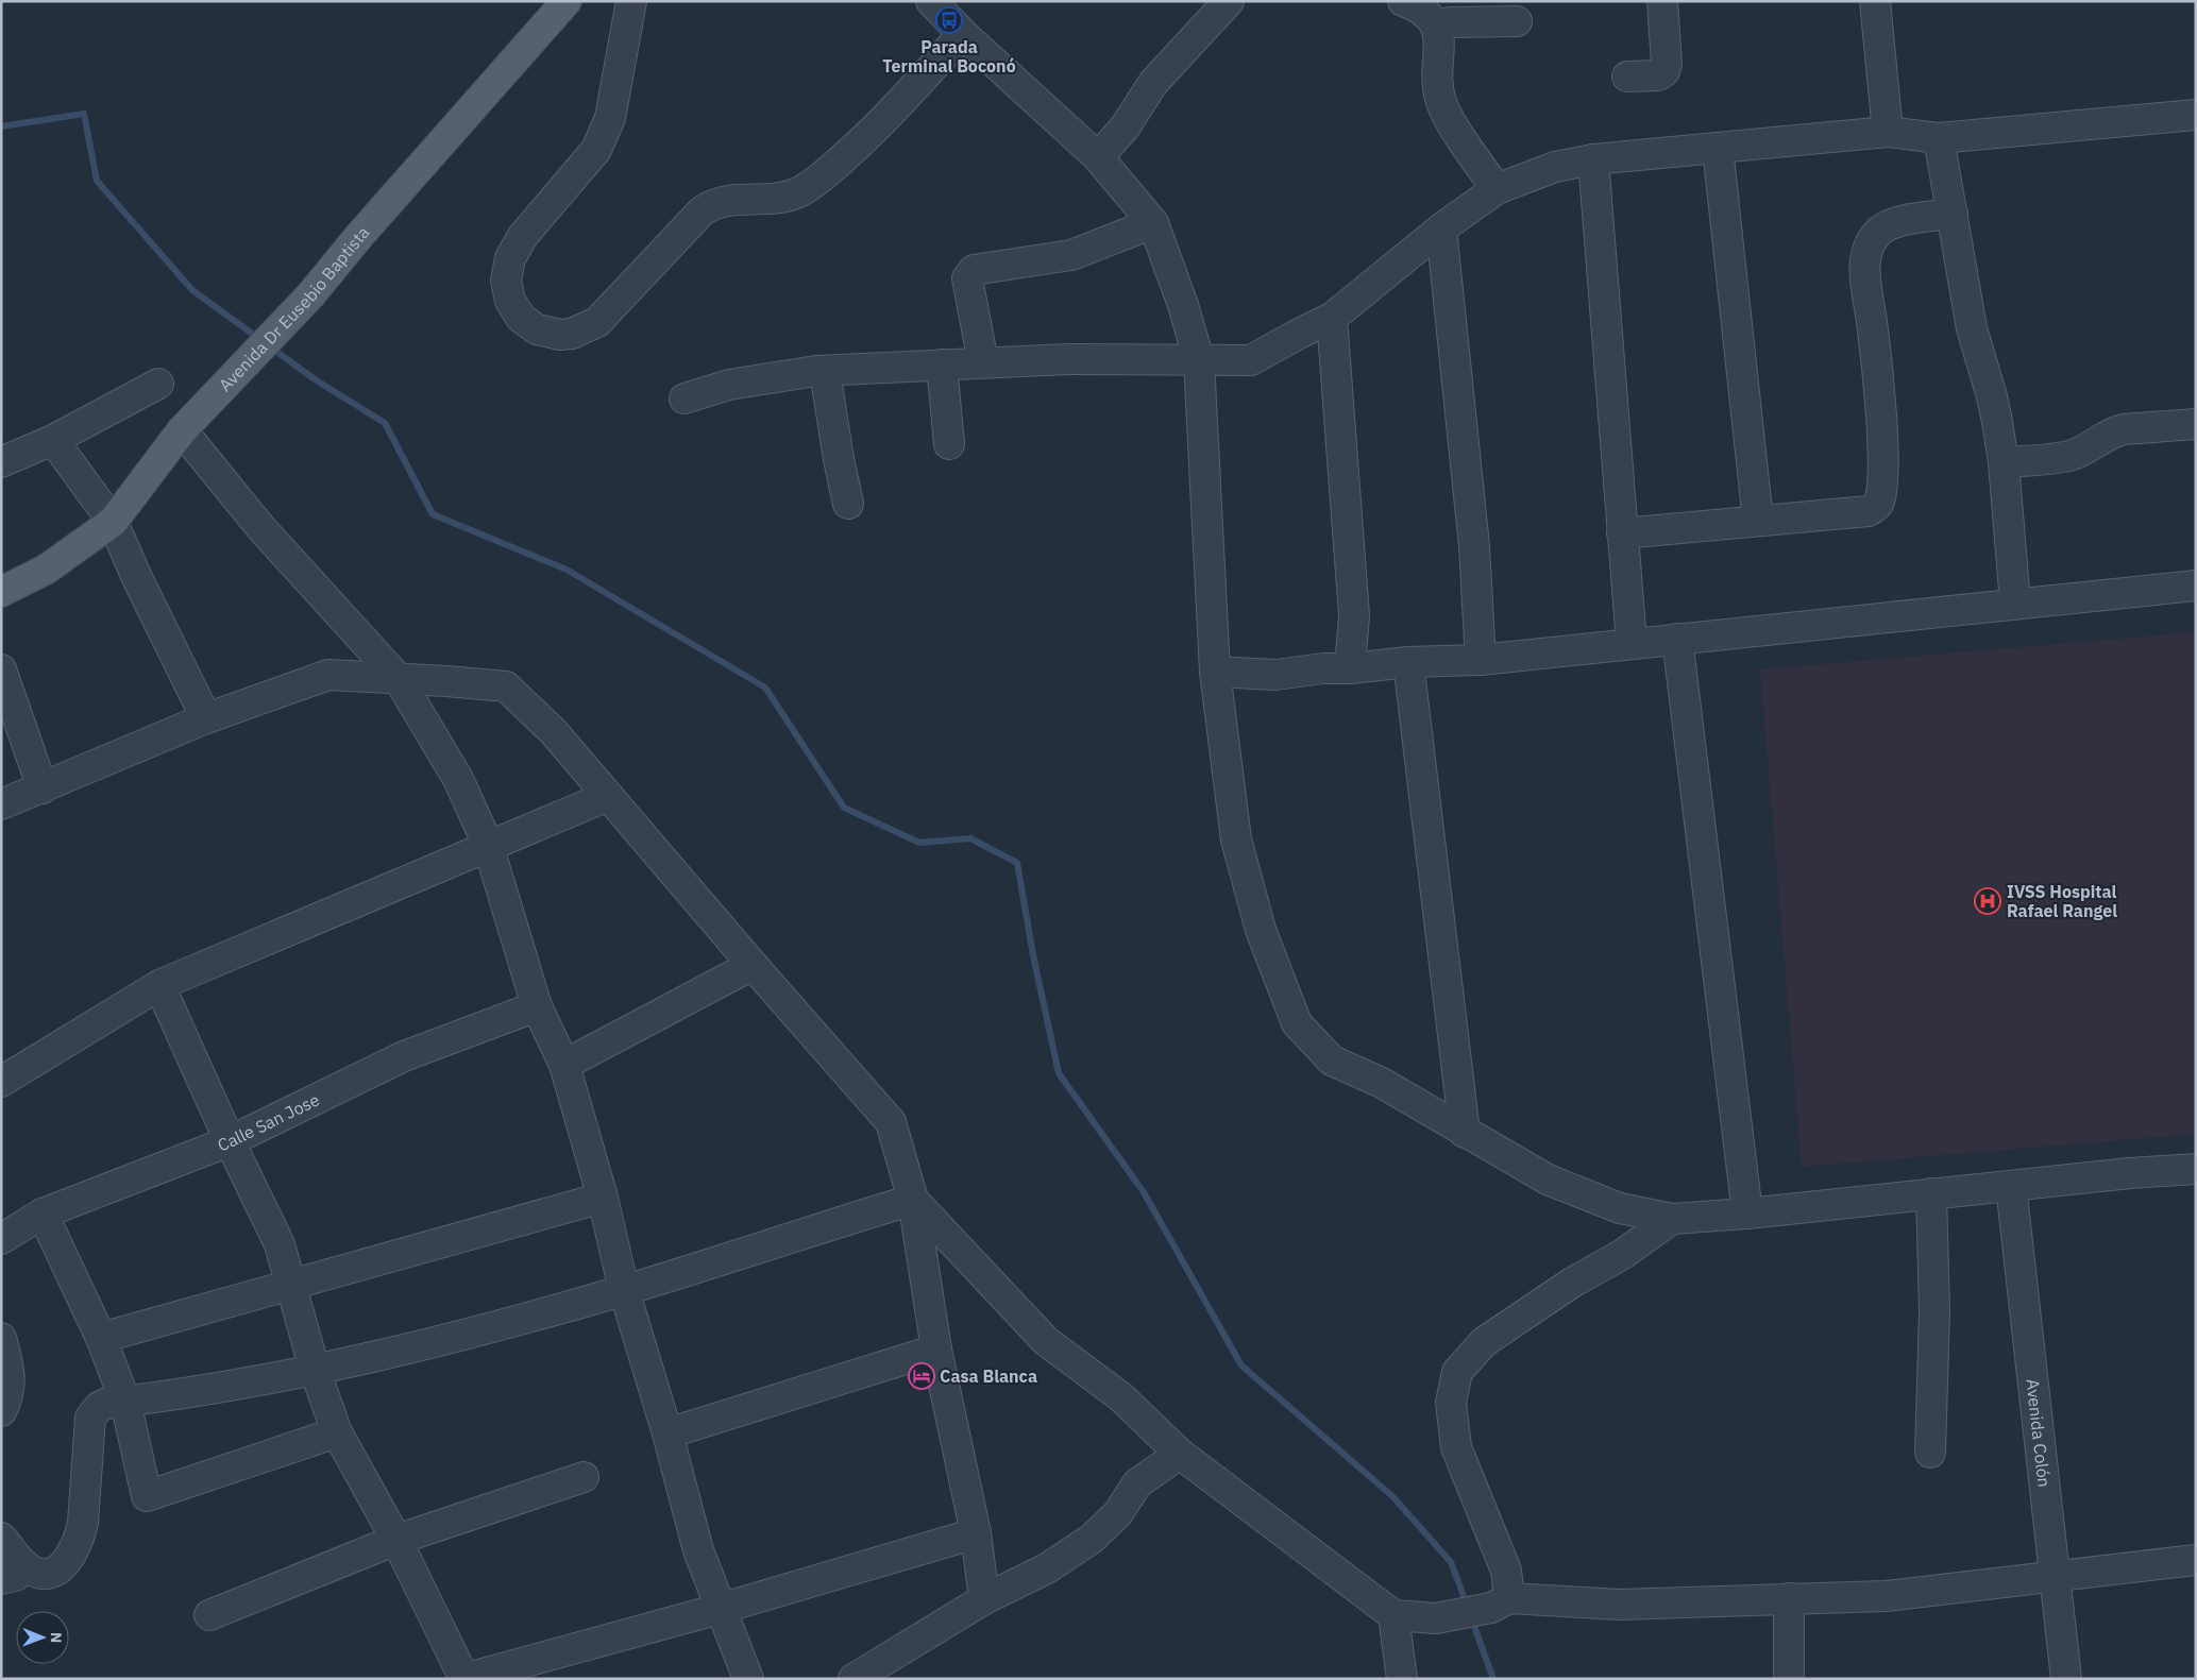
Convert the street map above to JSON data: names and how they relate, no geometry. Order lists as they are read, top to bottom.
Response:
{
  "streets": {
    "main road": ["Avenida Dr Eusebio Baptista"],
    "street": ["Calle San Jose", "Avenida Colón"]
  },
  "places": {
    "bus stop": ["Parada Terminal Boconó"],
    "hospital": ["IVSS Hospital Rafael Rangel"],
    "hotel": ["Casa Blanca"]
  },
  "north": "right"
}
